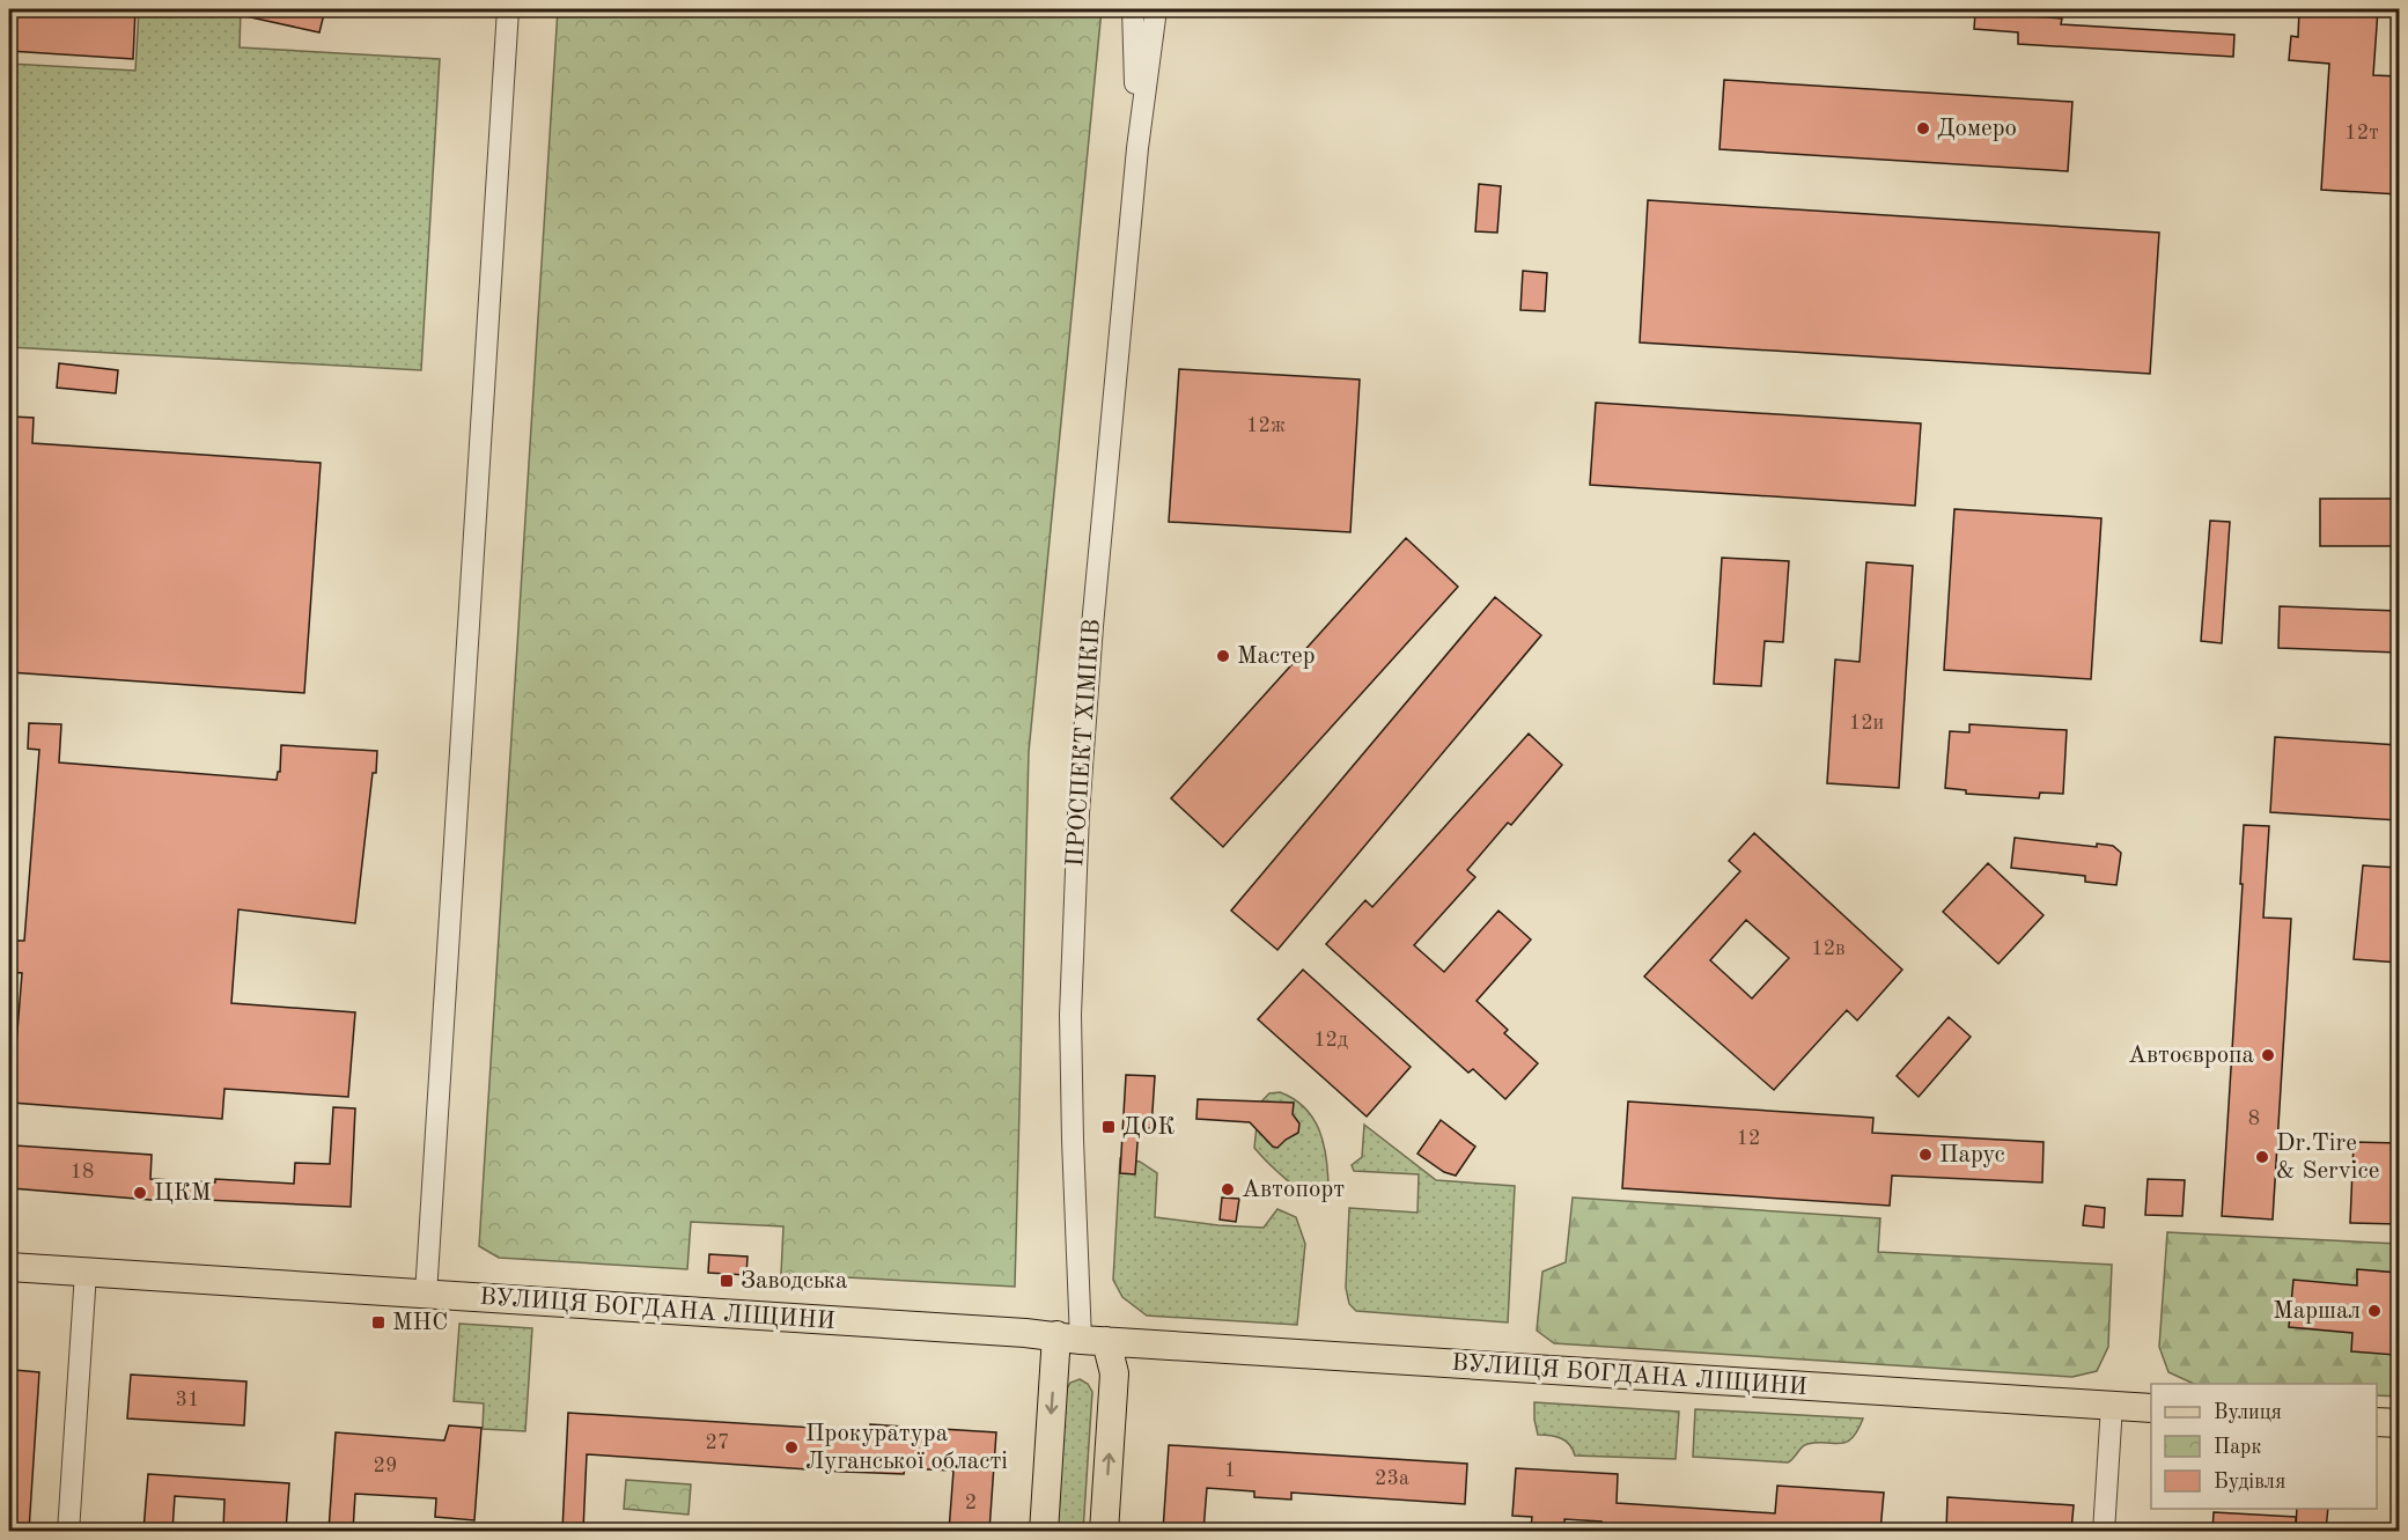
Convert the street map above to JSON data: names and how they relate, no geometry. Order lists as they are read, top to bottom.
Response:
{
  "streets": {
    "main road": ["ПРОСПЕКТ ХІМІКІВ", "ВУЛИЦЯ БОГДАНА ЛІЩИНИ"]
  },
  "crossings": [
    ["ПРОСПЕКТ ХІМІКІВ", "ВУЛИЦЯ БОГДАНА ЛІЩИНИ"]
  ],
  "places": {
    "other": [
      "Домеро",
      "Мастер",
      "Автоєвропа",
      "Парус",
      "Dr.Tire & Service",
      "Автопорт",
      "ЦКМ",
      "Маршал",
      "Прокуратура Луганської області"
    ],
    "transit": ["ДОК", "Заводська", "МНС"]
  },
  "house_numbers": [
    "12т",
    "12ж",
    "12и",
    "12в",
    "12д",
    "8",
    "12",
    "18",
    "31",
    "27",
    "29",
    "1",
    "23а",
    "2"
  ],
  "legend": ["Вулиця", "Парк", "Будівля"]
}
